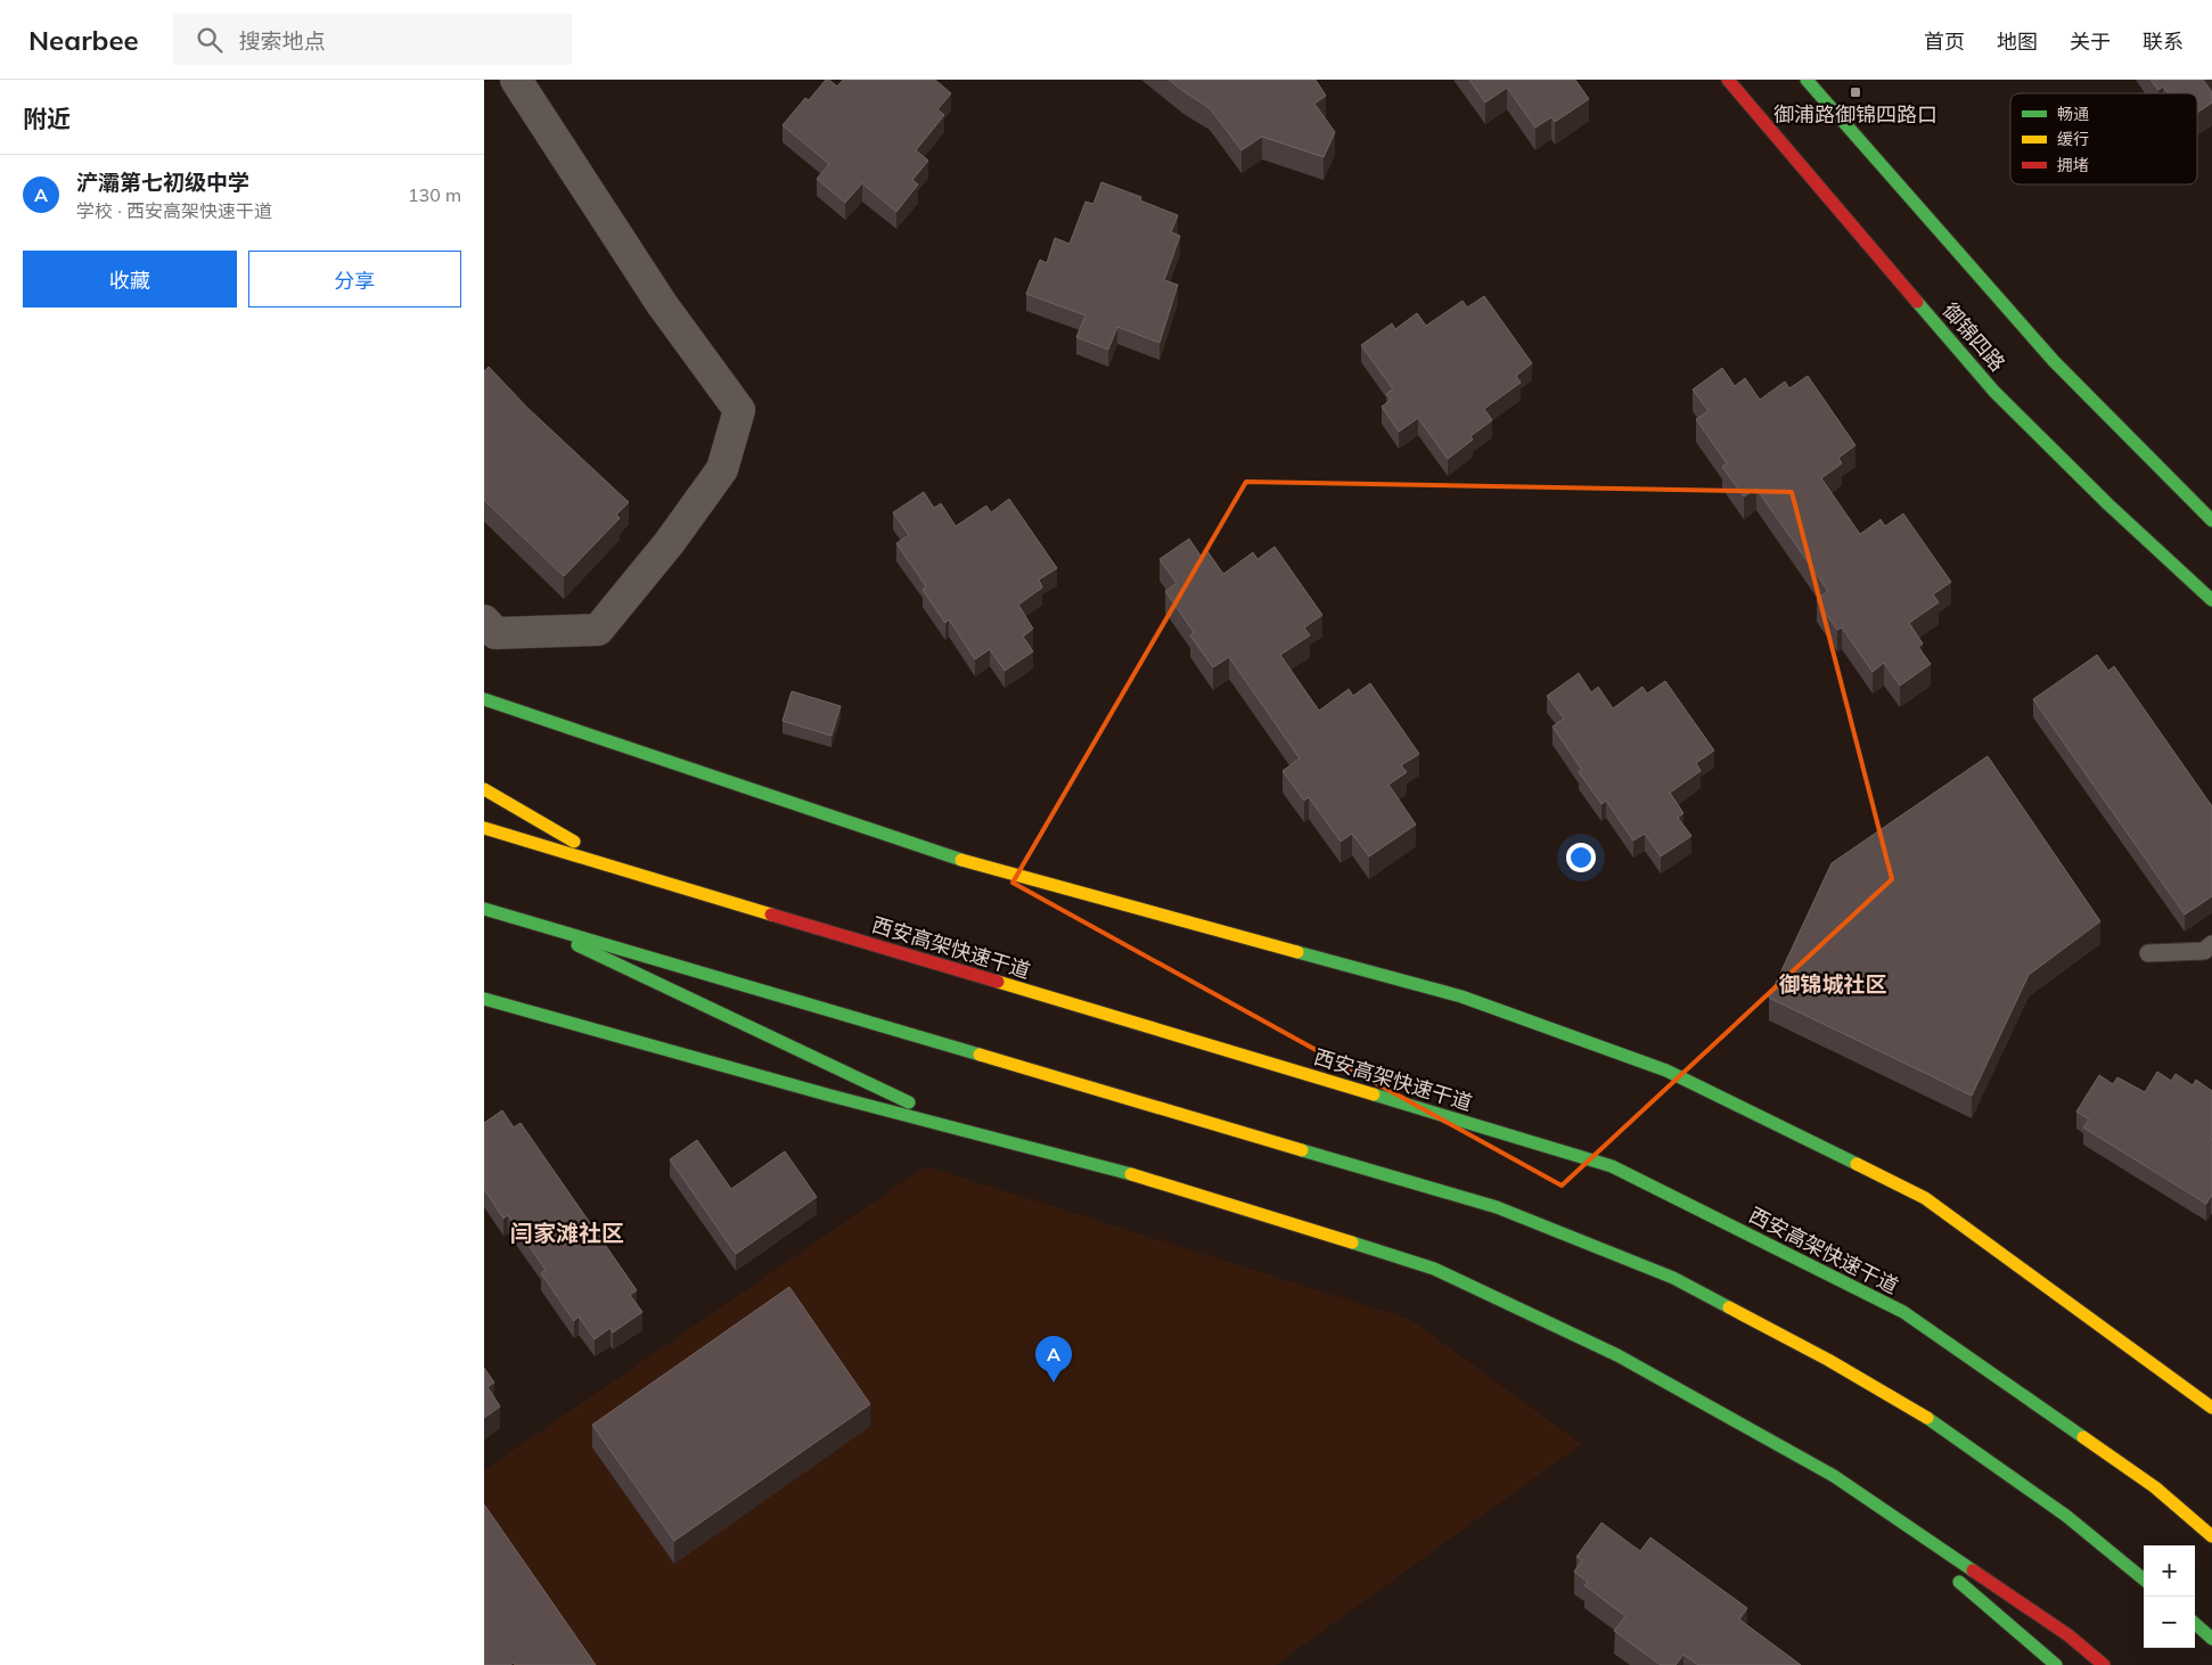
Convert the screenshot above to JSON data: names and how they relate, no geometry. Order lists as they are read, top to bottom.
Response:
{
  "streets": {
    "main road": ["御锦四路", "西安高架快速干道"]
  },
  "districts": ["御锦城社区", "闫家滩社区"],
  "places": {
    "transit": ["御浦路御锦四路口"]
  },
  "legend": ["畅通", "缓行", "拥堵"],
  "page": {
    "header": "Nearbee",
    "search": "搜索地点",
    "nav": [
      "首页",
      "地图",
      "关于",
      "联系"
    ],
    "heading": "附近",
    "list": [
      {
        "mark": "A",
        "name": "浐灞第七初级中学",
        "note": "学校 · 西安高架快速干道",
        "value": "130 m"
      }
    ],
    "buttons": ["收藏", "分享"],
    "pins": "A",
    "map_buttons": ["+", "−"]
  }
}
